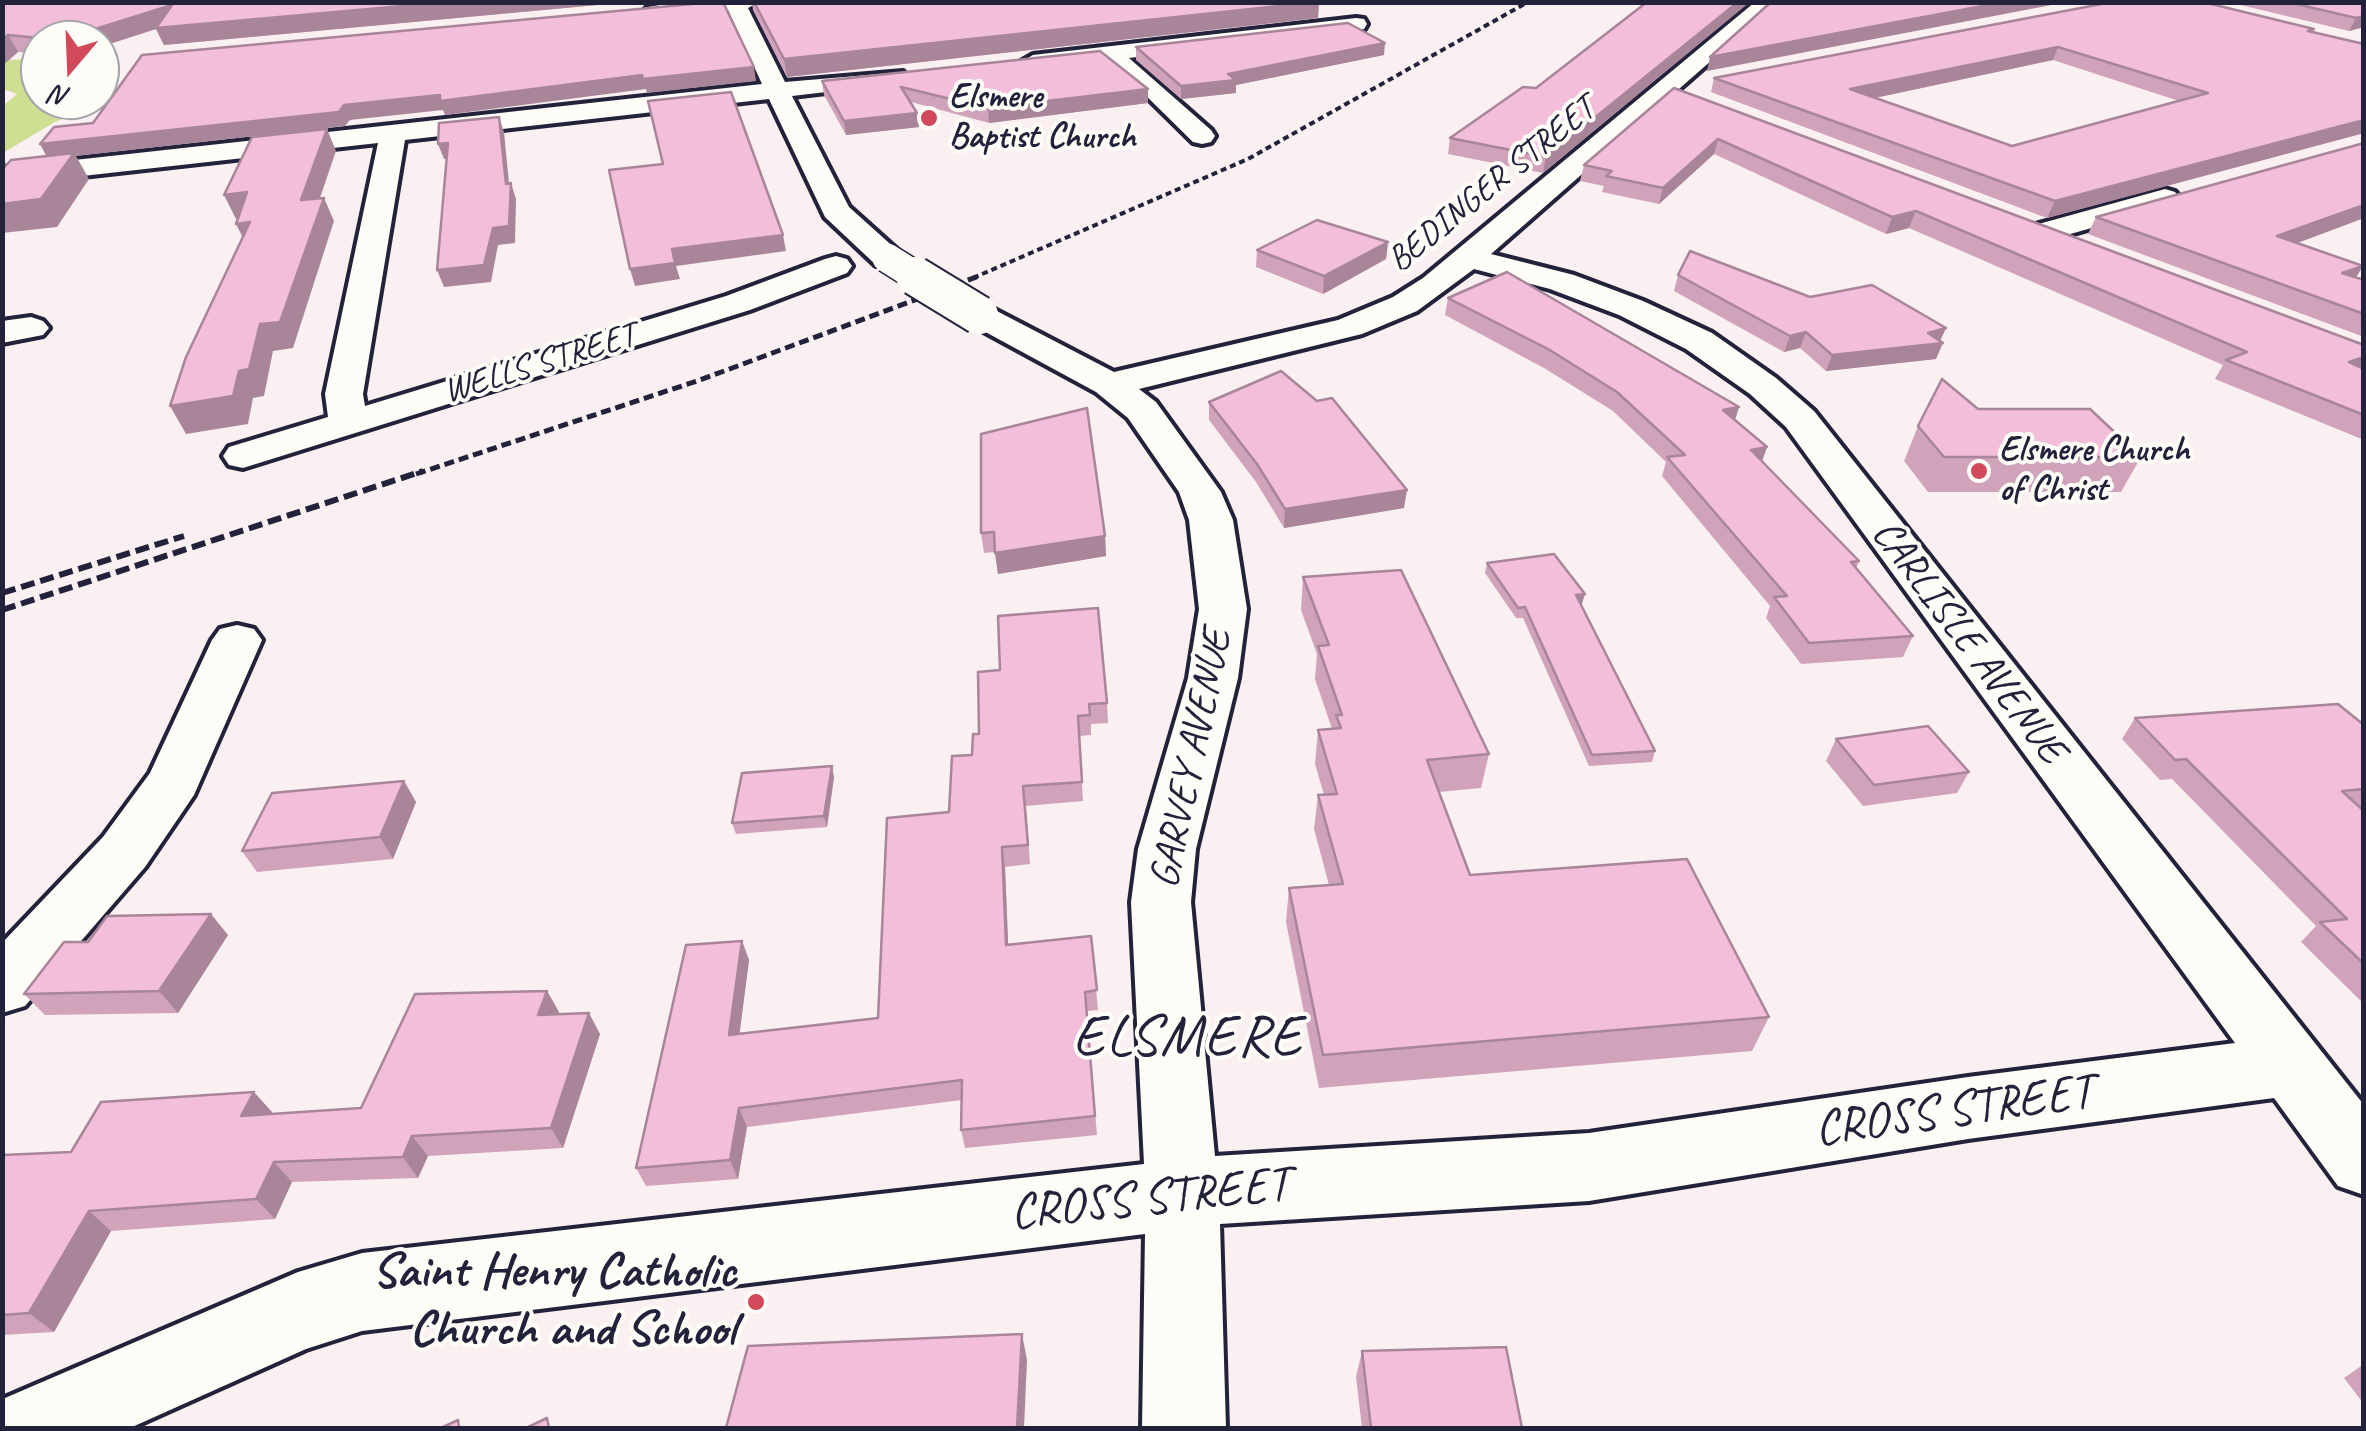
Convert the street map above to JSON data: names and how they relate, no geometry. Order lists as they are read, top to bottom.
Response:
{
  "streets": {
    "street": [
      "BEDINGER STREET",
      "WELLS STREET",
      "CARLISLE AVENUE",
      "GARVEY AVENUE",
      "CROSS STREET"
    ]
  },
  "crossings": [
    ["BEDINGER STREET", "CARLISLE AVENUE"],
    ["BEDINGER STREET", "GARVEY AVENUE"],
    ["CARLISLE AVENUE", "CROSS STREET"],
    ["GARVEY AVENUE", "CROSS STREET"]
  ],
  "districts": ["ELSMERE"],
  "places": ["Elsmere Baptist Church", "Elsmere Church of Christ", "Saint Henry Catholic Church and School"],
  "north": "bottom"
}
